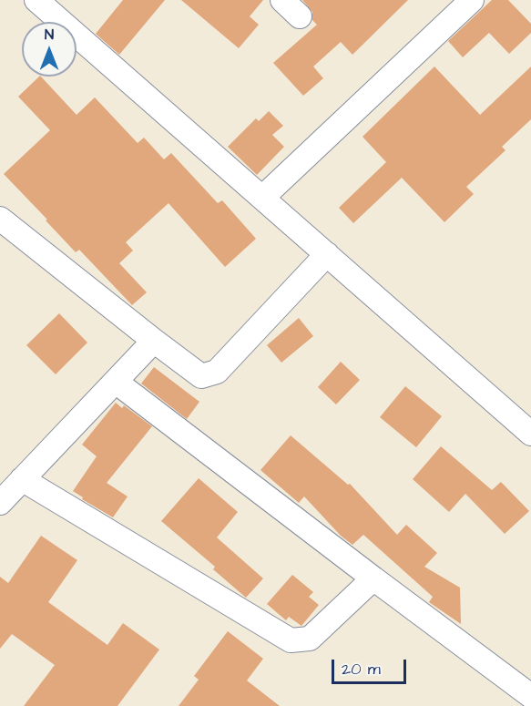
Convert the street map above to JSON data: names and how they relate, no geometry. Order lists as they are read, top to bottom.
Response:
{
  "scale_bar": "20 m",
  "north": "top"
}
